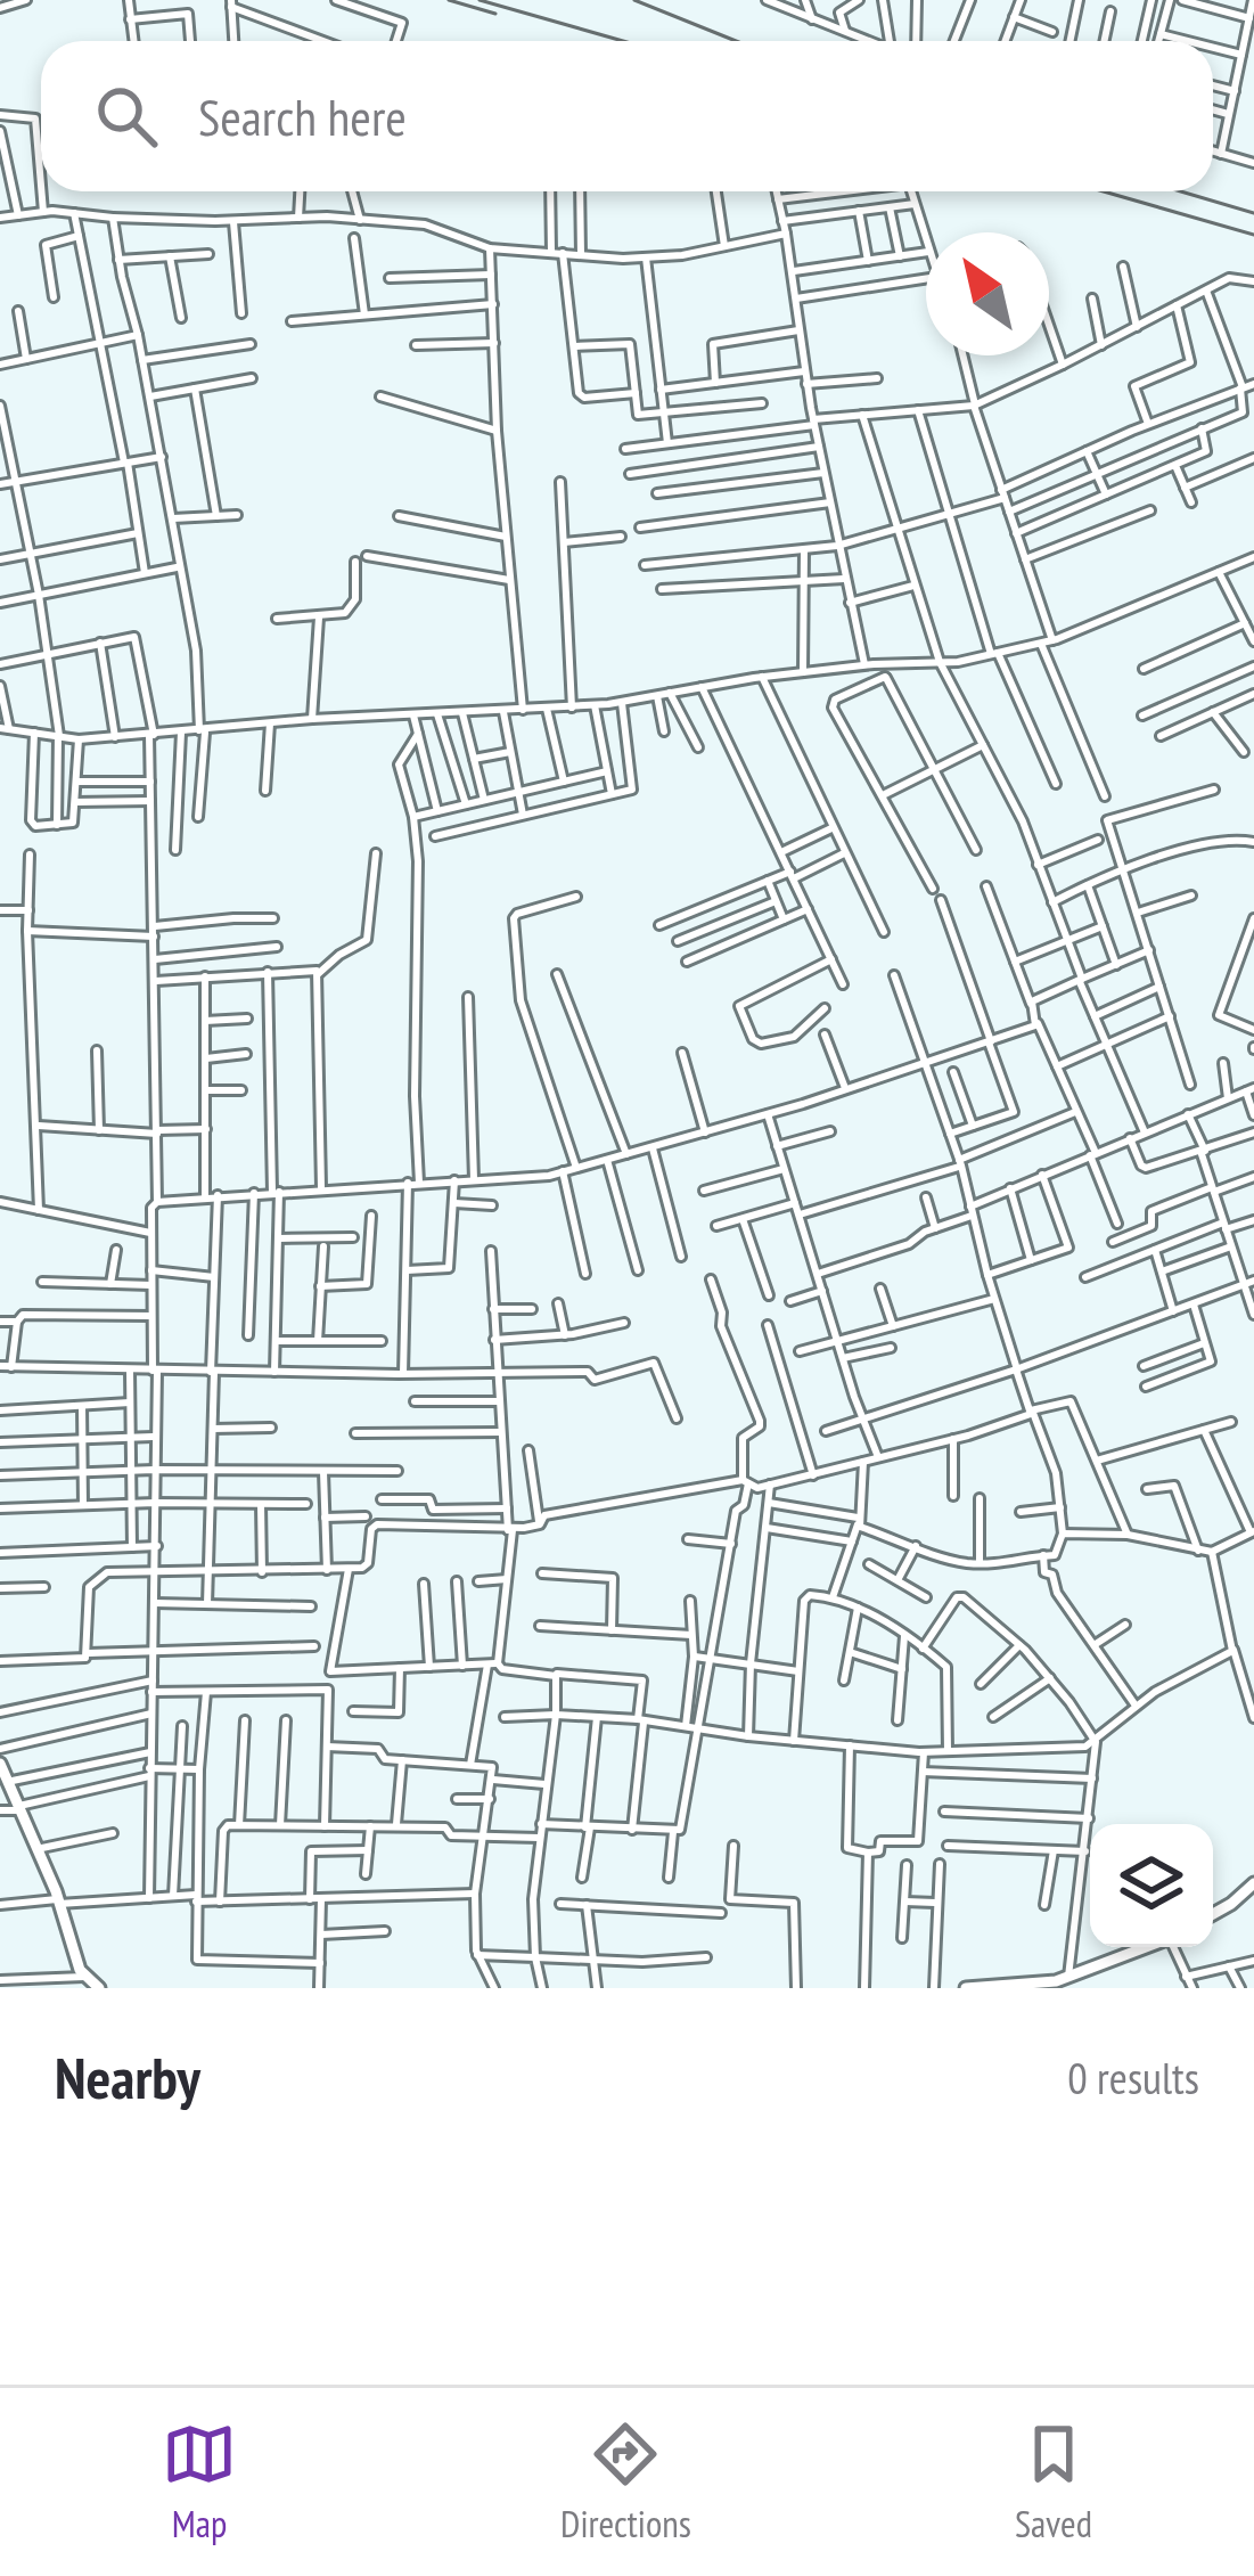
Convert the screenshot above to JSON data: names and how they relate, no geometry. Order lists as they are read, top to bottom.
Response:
{
  "north": "top left",
  "page": {
    "search": "Search here",
    "heading": ["Nearby", "0 results"],
    "nav": ["Map", "Directions", "Saved"]
  }
}
